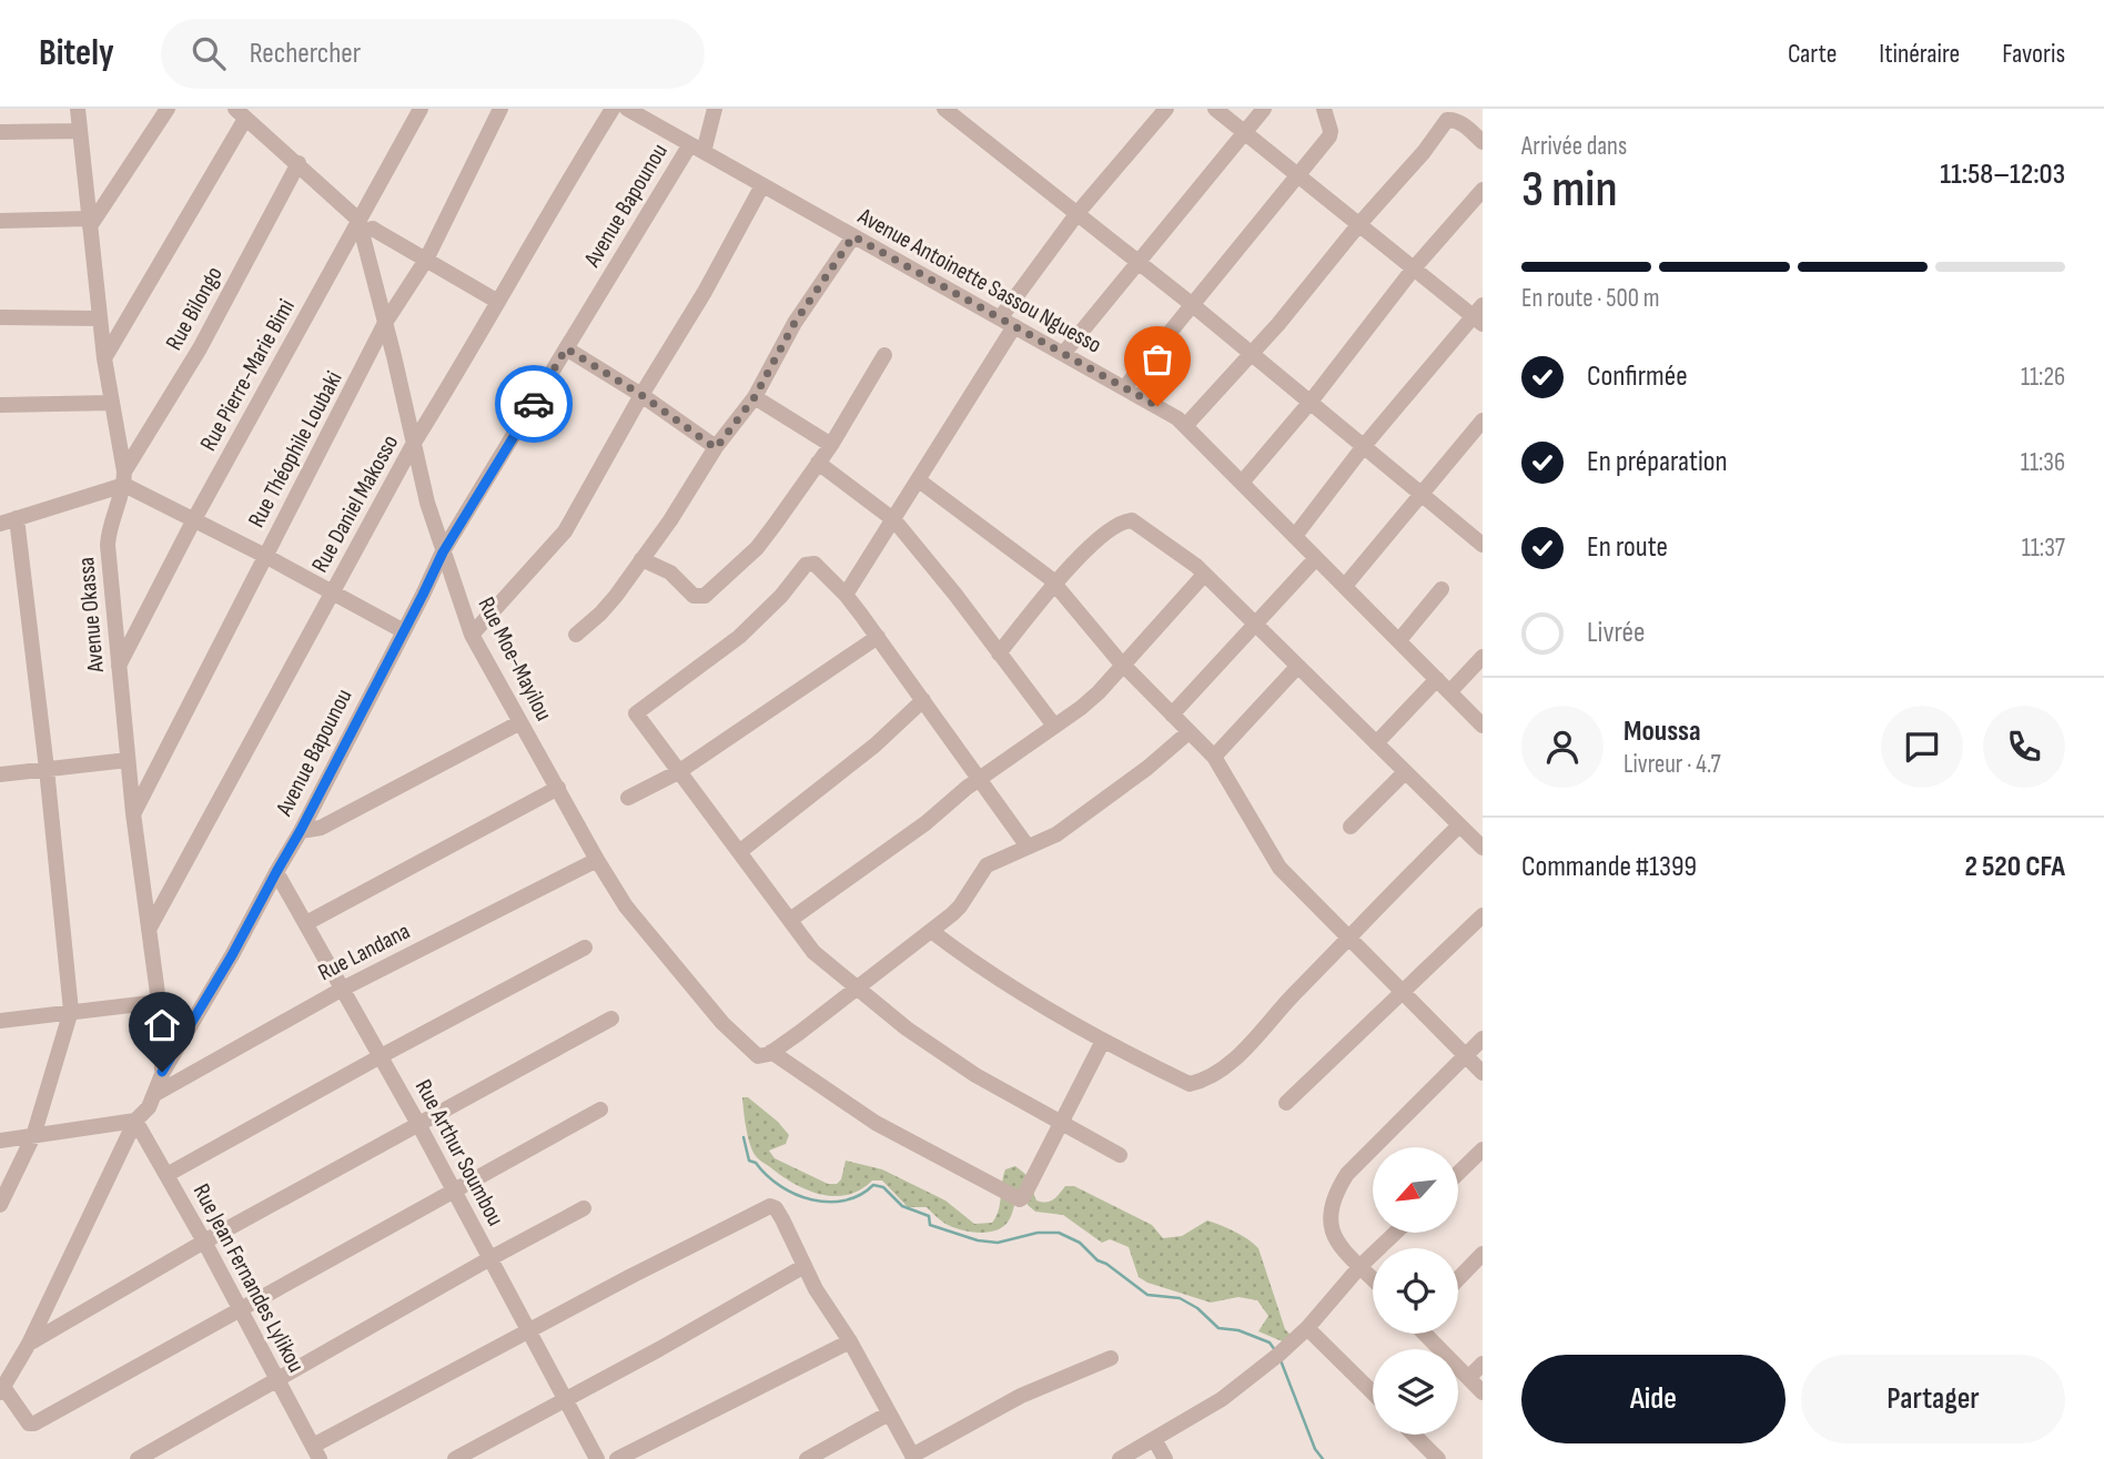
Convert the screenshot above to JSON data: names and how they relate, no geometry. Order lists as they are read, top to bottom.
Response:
{
  "streets": {
    "street": [
      "Avenue Bapounou",
      "Avenue Antoinette Sassou Nguesso",
      "Rue Bilongo",
      "Rue Pierre-Marie Bimi",
      "Rue Théophile Loubaki",
      "Rue Daniel Makosso",
      "Avenue Okassa",
      "Rue Moe-Mayilou",
      "Rue Landana",
      "Rue Arthur Soumbou",
      "Rue Jean Fernandes Lylikou"
    ]
  },
  "crossings": [
    ["Avenue Bapounou", "Avenue Antoinette Sassou Nguesso"],
    ["Avenue Bapounou", "Avenue Okassa"],
    ["Avenue Bapounou", "Rue Moe-Mayilou"],
    ["Avenue Bapounou", "Rue Landana"],
    ["Avenue Bapounou", "Rue Arthur Soumbou"],
    ["Avenue Bapounou", "Rue Jean Fernandes Lylikou"],
    ["Rue Bilongo", "Avenue Okassa"],
    ["Rue Pierre-Marie Bimi", "Avenue Okassa"],
    ["Rue Pierre-Marie Bimi", "Rue Moe-Mayilou"],
    ["Rue Théophile Loubaki", "Avenue Okassa"],
    ["Rue Théophile Loubaki", "Rue Moe-Mayilou"],
    ["Rue Daniel Makosso", "Avenue Okassa"],
    ["Rue Daniel Makosso", "Rue Moe-Mayilou"],
    ["Rue Moe-Mayilou", "Rue Landana"],
    ["Rue Landana", "Rue Arthur Soumbou"]
  ],
  "north": "bottom left",
  "page": {
    "header": "Bitely",
    "search": "Rechercher",
    "nav": ["Carte", "Itinéraire", "Favoris"],
    "heading": ["3 min", "Arrivée dans", "11:58–12:03"],
    "panel": [
      "Moussa",
      "Livreur · 4.7",
      "Commande #1399",
      "2 520 CFA"
    ],
    "bar": "En route · 500 m",
    "list": [
      ["Confirmée", "11:26"],
      ["En préparation", "11:36"],
      ["En route", "11:37"],
      "Livrée"
    ],
    "buttons": ["Aide", "Partager"]
  }
}
